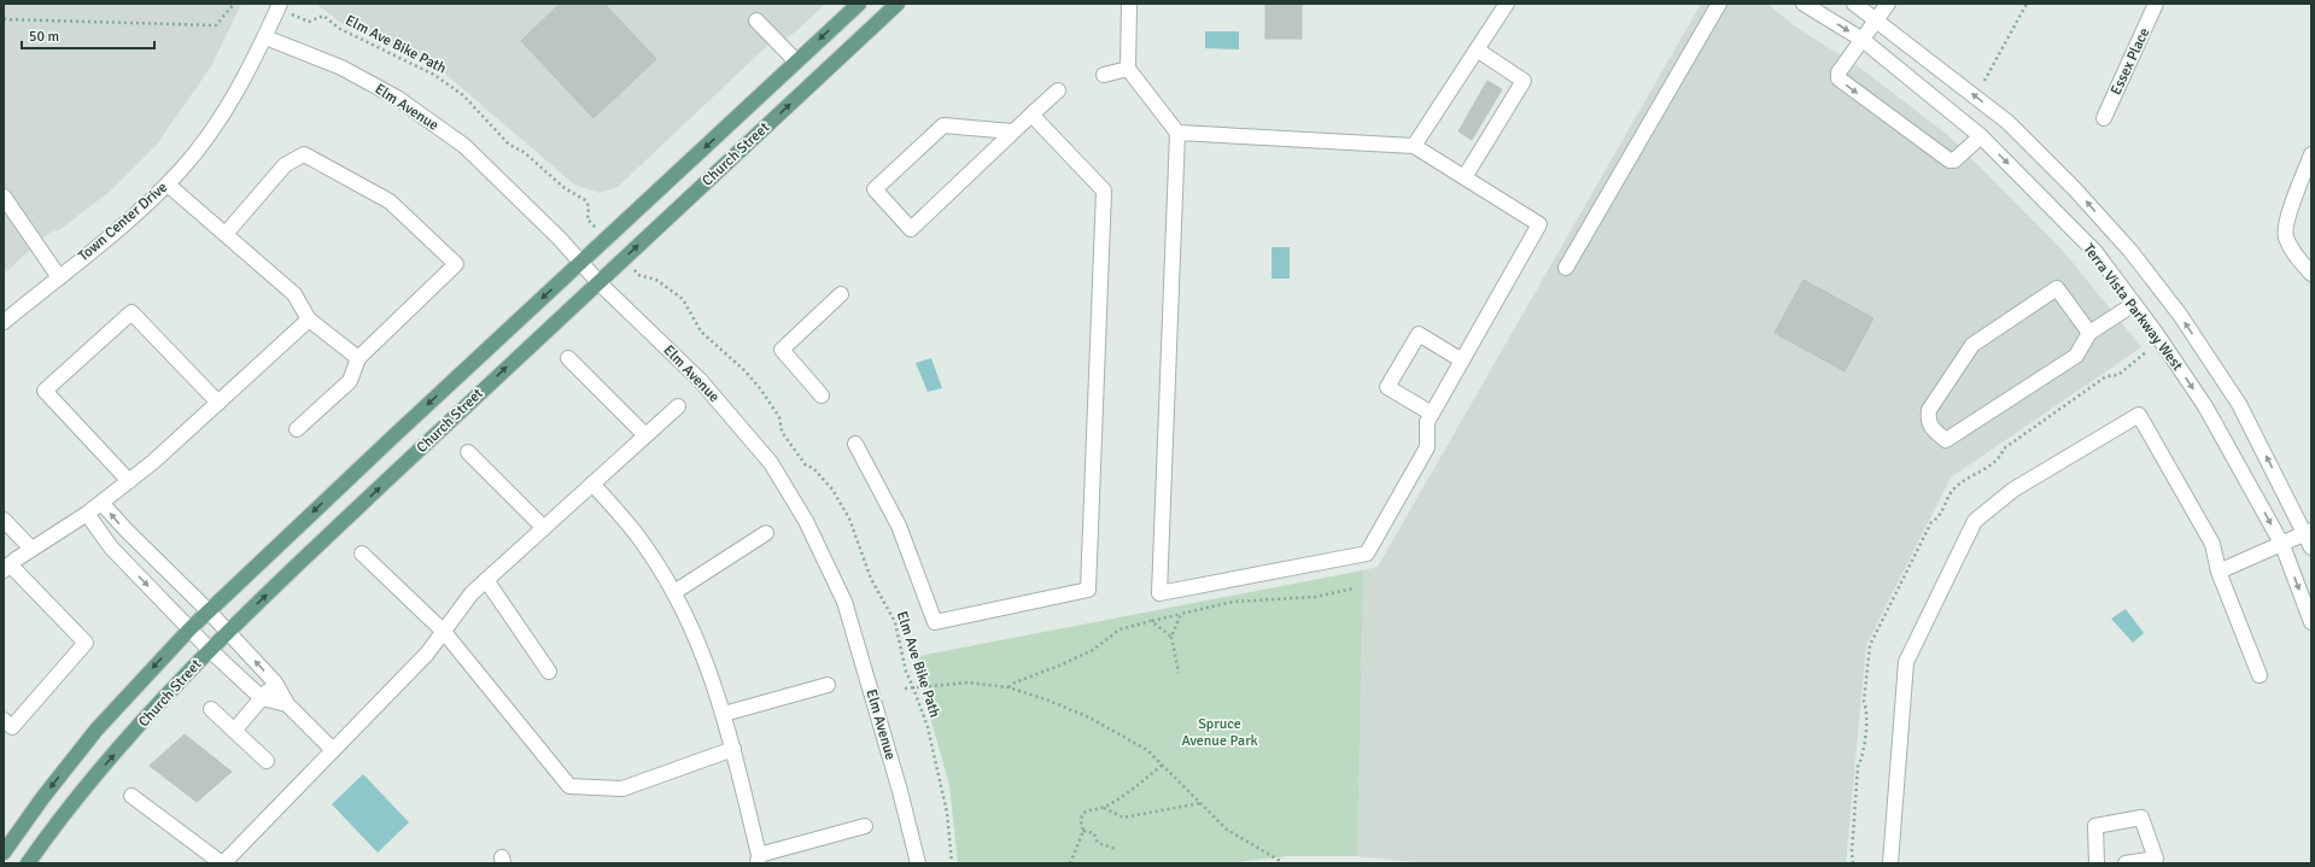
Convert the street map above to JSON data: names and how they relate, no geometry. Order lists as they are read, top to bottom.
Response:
{
  "streets": {
    "main road": ["Church Street"],
    "street": [
      "Essex Place",
      "Elm Avenue",
      "Town Center Drive",
      "Terra Vista Parkway West"
    ],
    "path": ["Elm Ave Bike Path"]
  },
  "crossings": [
    ["Elm Avenue", "Church Street"],
    ["Elm Avenue", "Town Center Drive"]
  ],
  "parks": ["Spruce Avenue Park"],
  "scale_bar": "50 m"
}
